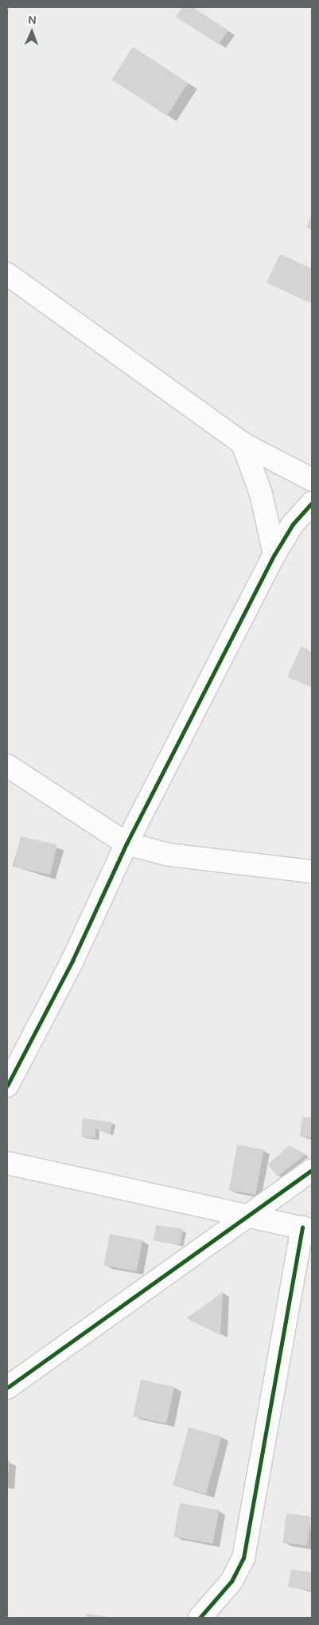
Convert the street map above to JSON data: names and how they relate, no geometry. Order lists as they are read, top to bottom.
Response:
{
  "north": "top"
}
